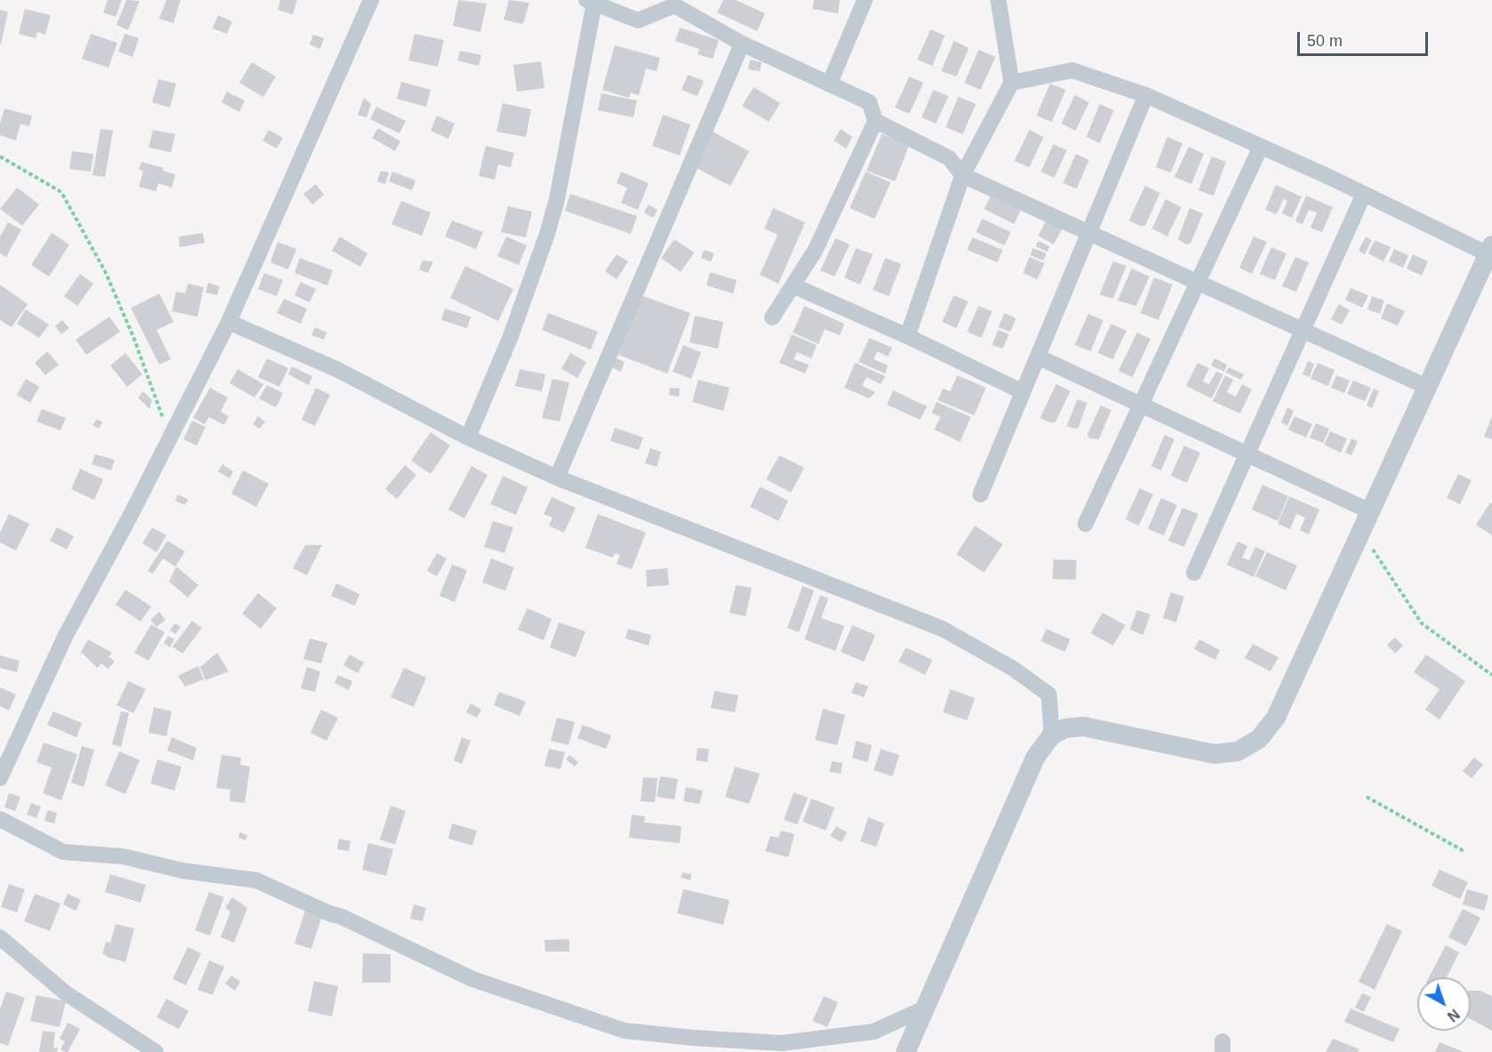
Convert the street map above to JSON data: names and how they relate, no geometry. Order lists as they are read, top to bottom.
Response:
{
  "scale_bar": "50 m",
  "north": "bottom right"
}
